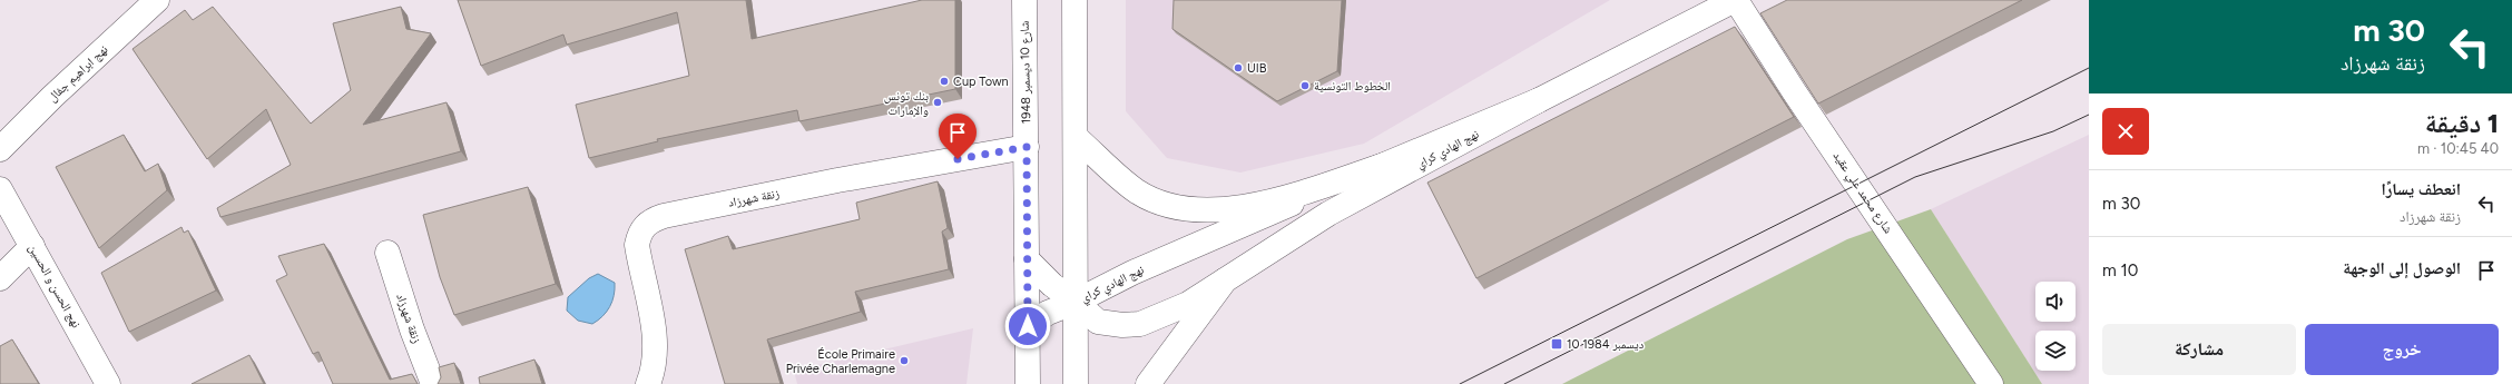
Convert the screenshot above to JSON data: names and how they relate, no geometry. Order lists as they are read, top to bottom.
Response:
{
  "streets": {
    "street": [
      "شارع 10 ديسمبر 1948",
      "نهج ابراهيم جفال",
      "نهج الهادي كراي",
      "شارع محمد علي عقيد",
      "زنقة شهرزاد",
      "نهج الحسن و الحسين"
    ]
  },
  "crossings": [
    ["شارع 10 ديسمبر 1948", "زنقة شهرزاد"],
    ["نهج الهادي كراي", "شارع محمد علي عقيد"]
  ],
  "places": {
    "other": [
      "UIB",
      "Cup Town",
      "الخطوط التونسية",
      "بنك تونس والإمارات",
      "École Primaire Privée Charlemagne"
    ],
    "transit": ["10 ديسمبر 1984"]
  },
  "page": {
    "turn": ["30 m", "زنقة شهرزاد"],
    "heading": ["1 دقيقة", "40 m · 10:45"],
    "list": [
      {
        "name": "انعطف يسارًا",
        "note": "زنقة شهرزاد",
        "value": "30 m"
      },
      {
        "name": "الوصول إلى الوجهة",
        "value": "10 m"
      }
    ],
    "buttons": ["خروج", "مشاركة"]
  }
}
